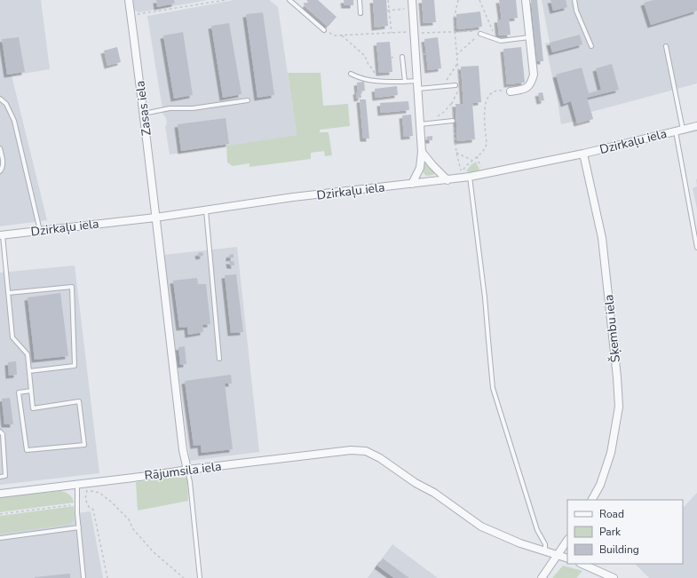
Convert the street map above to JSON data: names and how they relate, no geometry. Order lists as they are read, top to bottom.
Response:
{
  "streets": {
    "street": [
      "Zasas iela",
      "Dzirkaļu iela",
      "Šķembu iela",
      "Rājumsila iela"
    ]
  },
  "crossings": [
    ["Zasas iela", "Dzirkaļu iela"],
    ["Zasas iela", "Rājumsila iela"],
    ["Dzirkaļu iela", "Šķembu iela"]
  ],
  "legend": ["Road", "Park", "Building"]
}
